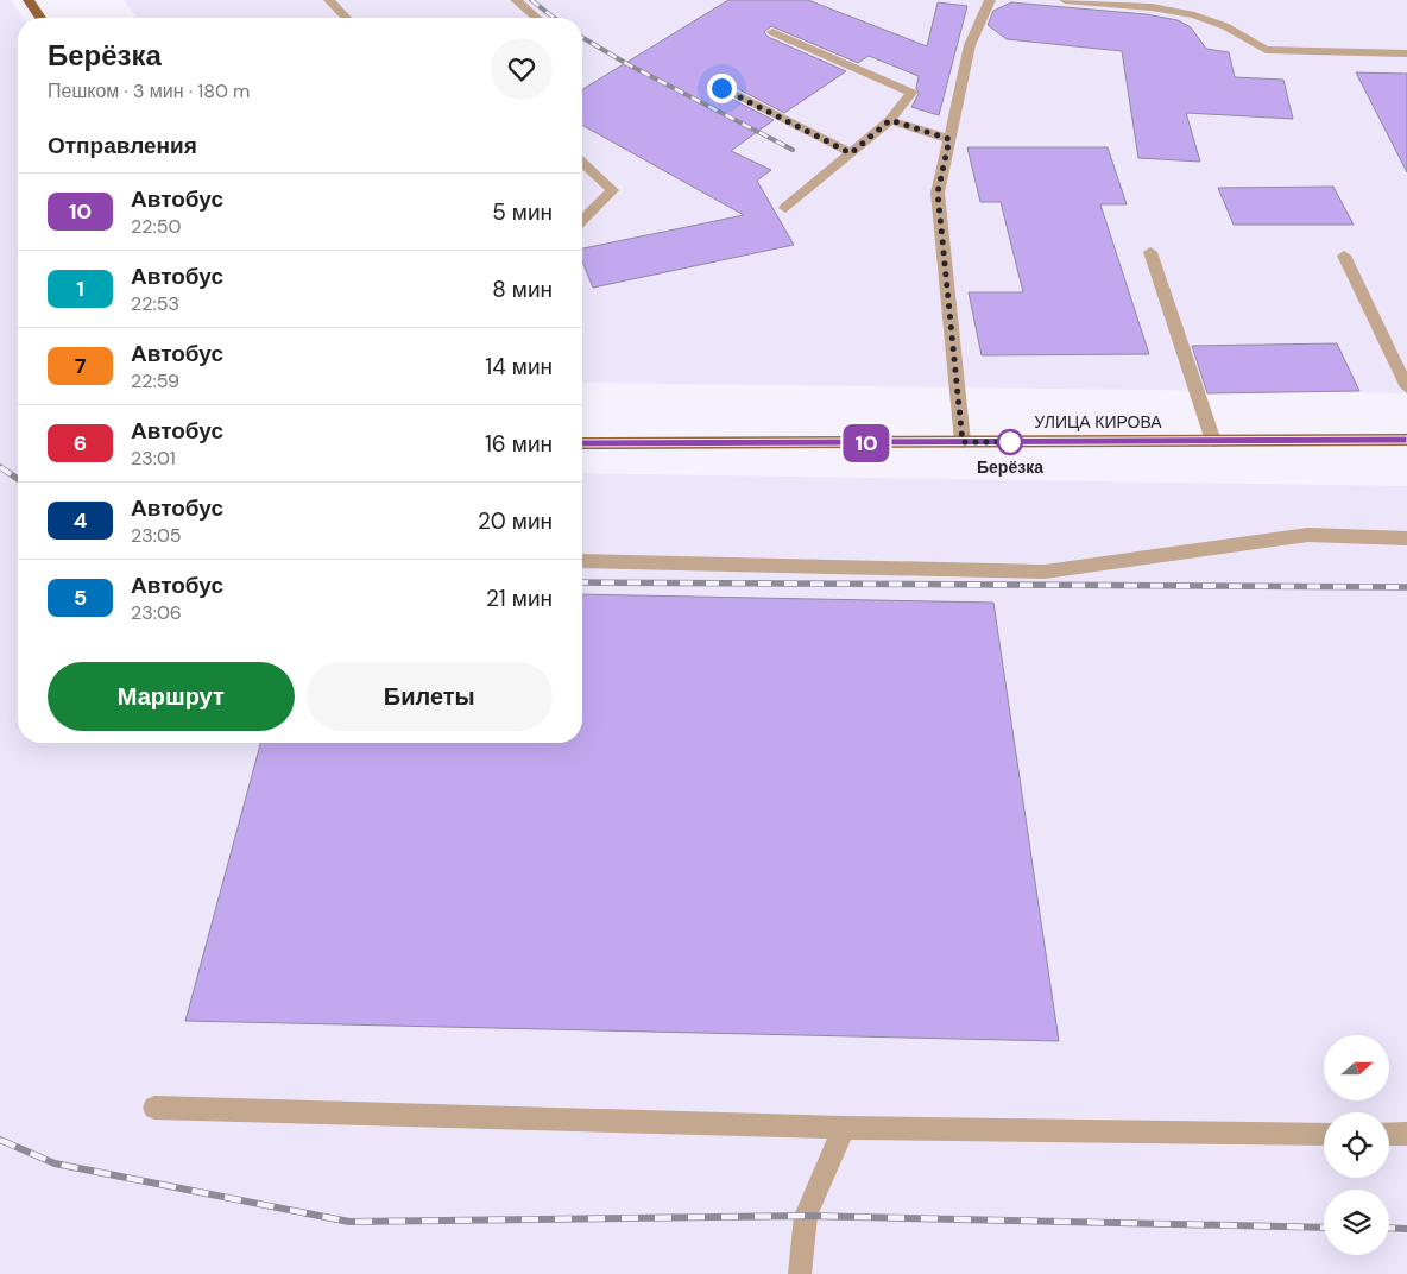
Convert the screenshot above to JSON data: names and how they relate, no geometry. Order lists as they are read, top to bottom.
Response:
{
  "streets": {
    "main road": ["УЛИЦА КИРОВА"]
  },
  "places": ["Берёзка"],
  "lines": ["bus line 10"],
  "north": "right",
  "page": {
    "on_map": "10",
    "heading": [
      ["Берёзка", "Пешком · 3 мин · 180 m"],
      "Отправления"
    ],
    "list": [
      {
        "mark": "10",
        "name": "Автобус",
        "note": "22:50",
        "value": "5 мин"
      },
      {
        "mark": "1",
        "name": "Автобус",
        "note": "22:53",
        "value": "8 мин"
      },
      {
        "mark": "7",
        "name": "Автобус",
        "note": "22:59",
        "value": "14 мин"
      },
      {
        "mark": "6",
        "name": "Автобус",
        "note": "23:01",
        "value": "16 мин"
      },
      {
        "mark": "4",
        "name": "Автобус",
        "note": "23:05",
        "value": "20 мин"
      },
      {
        "mark": "5",
        "name": "Автобус",
        "note": "23:06",
        "value": "21 мин"
      }
    ],
    "buttons": ["Маршрут", "Билеты"]
  }
}
